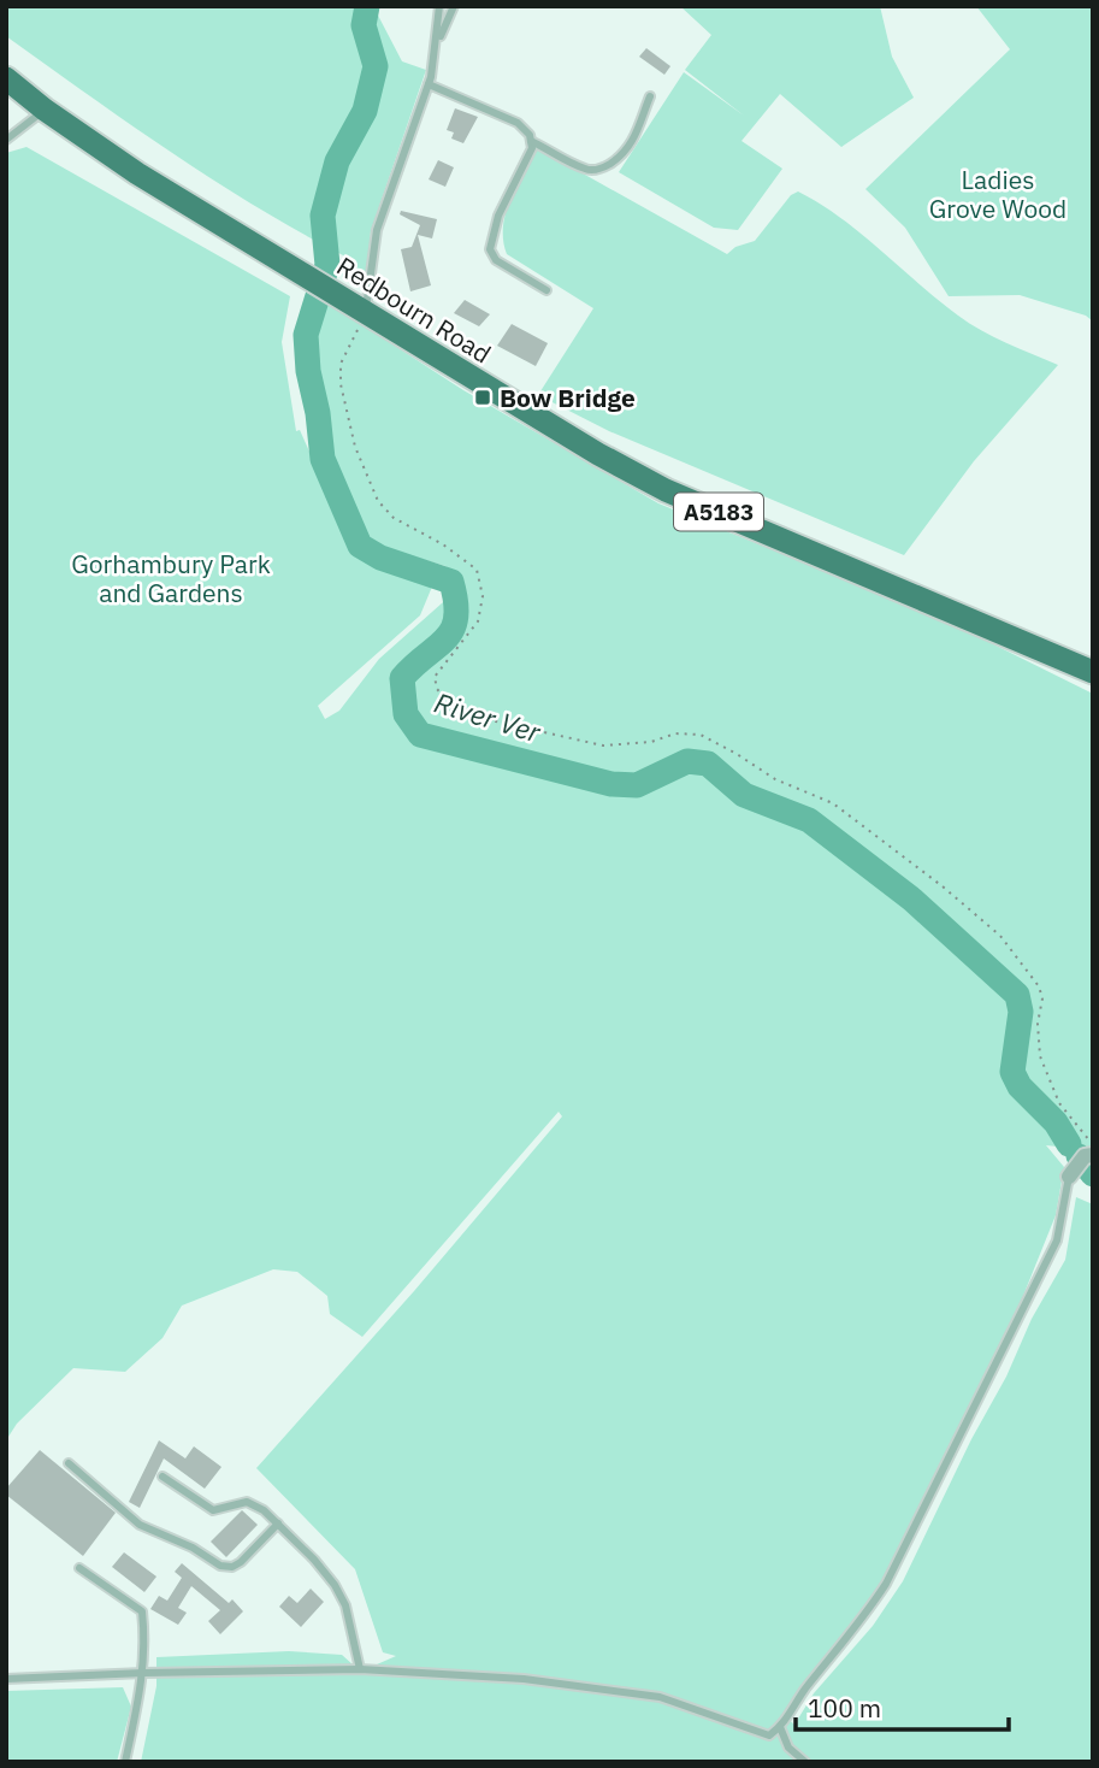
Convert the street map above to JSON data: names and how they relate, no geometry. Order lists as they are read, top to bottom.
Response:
{
  "streets": {
    "main road": ["Redbourn Road", "A5183"]
  },
  "water": ["River Ver"],
  "parks": ["Ladies Grove Wood", "Gorhambury Park and Gardens"],
  "places": {
    "transit": ["Bow Bridge"]
  },
  "scale_bar": "100 m"
}
